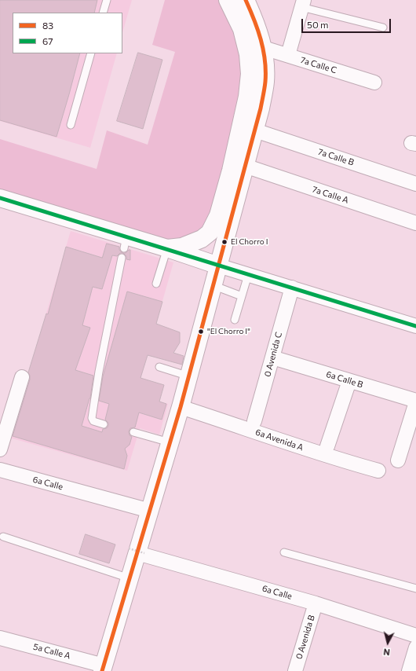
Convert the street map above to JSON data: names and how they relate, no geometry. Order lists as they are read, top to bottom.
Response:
{
  "streets": {
    "street": [
      "7a Calle C",
      "7a Calle B",
      "7a Calle A",
      "0 Avenida C",
      "6a Calle B",
      "6a Avenida A",
      "6a Calle",
      "0 Avenida B",
      "5a Calle A"
    ]
  },
  "crossings": [
    ["0 Avenida C", "6a Calle B"],
    ["6a Calle", "0 Avenida B"]
  ],
  "places": ["El Chorro I", "\"El Chorro I\""],
  "lines": ["transit line 83", "transit line 67"],
  "legend": ["83", "67"],
  "scale_bar": "50 m",
  "north": "bottom"
}
